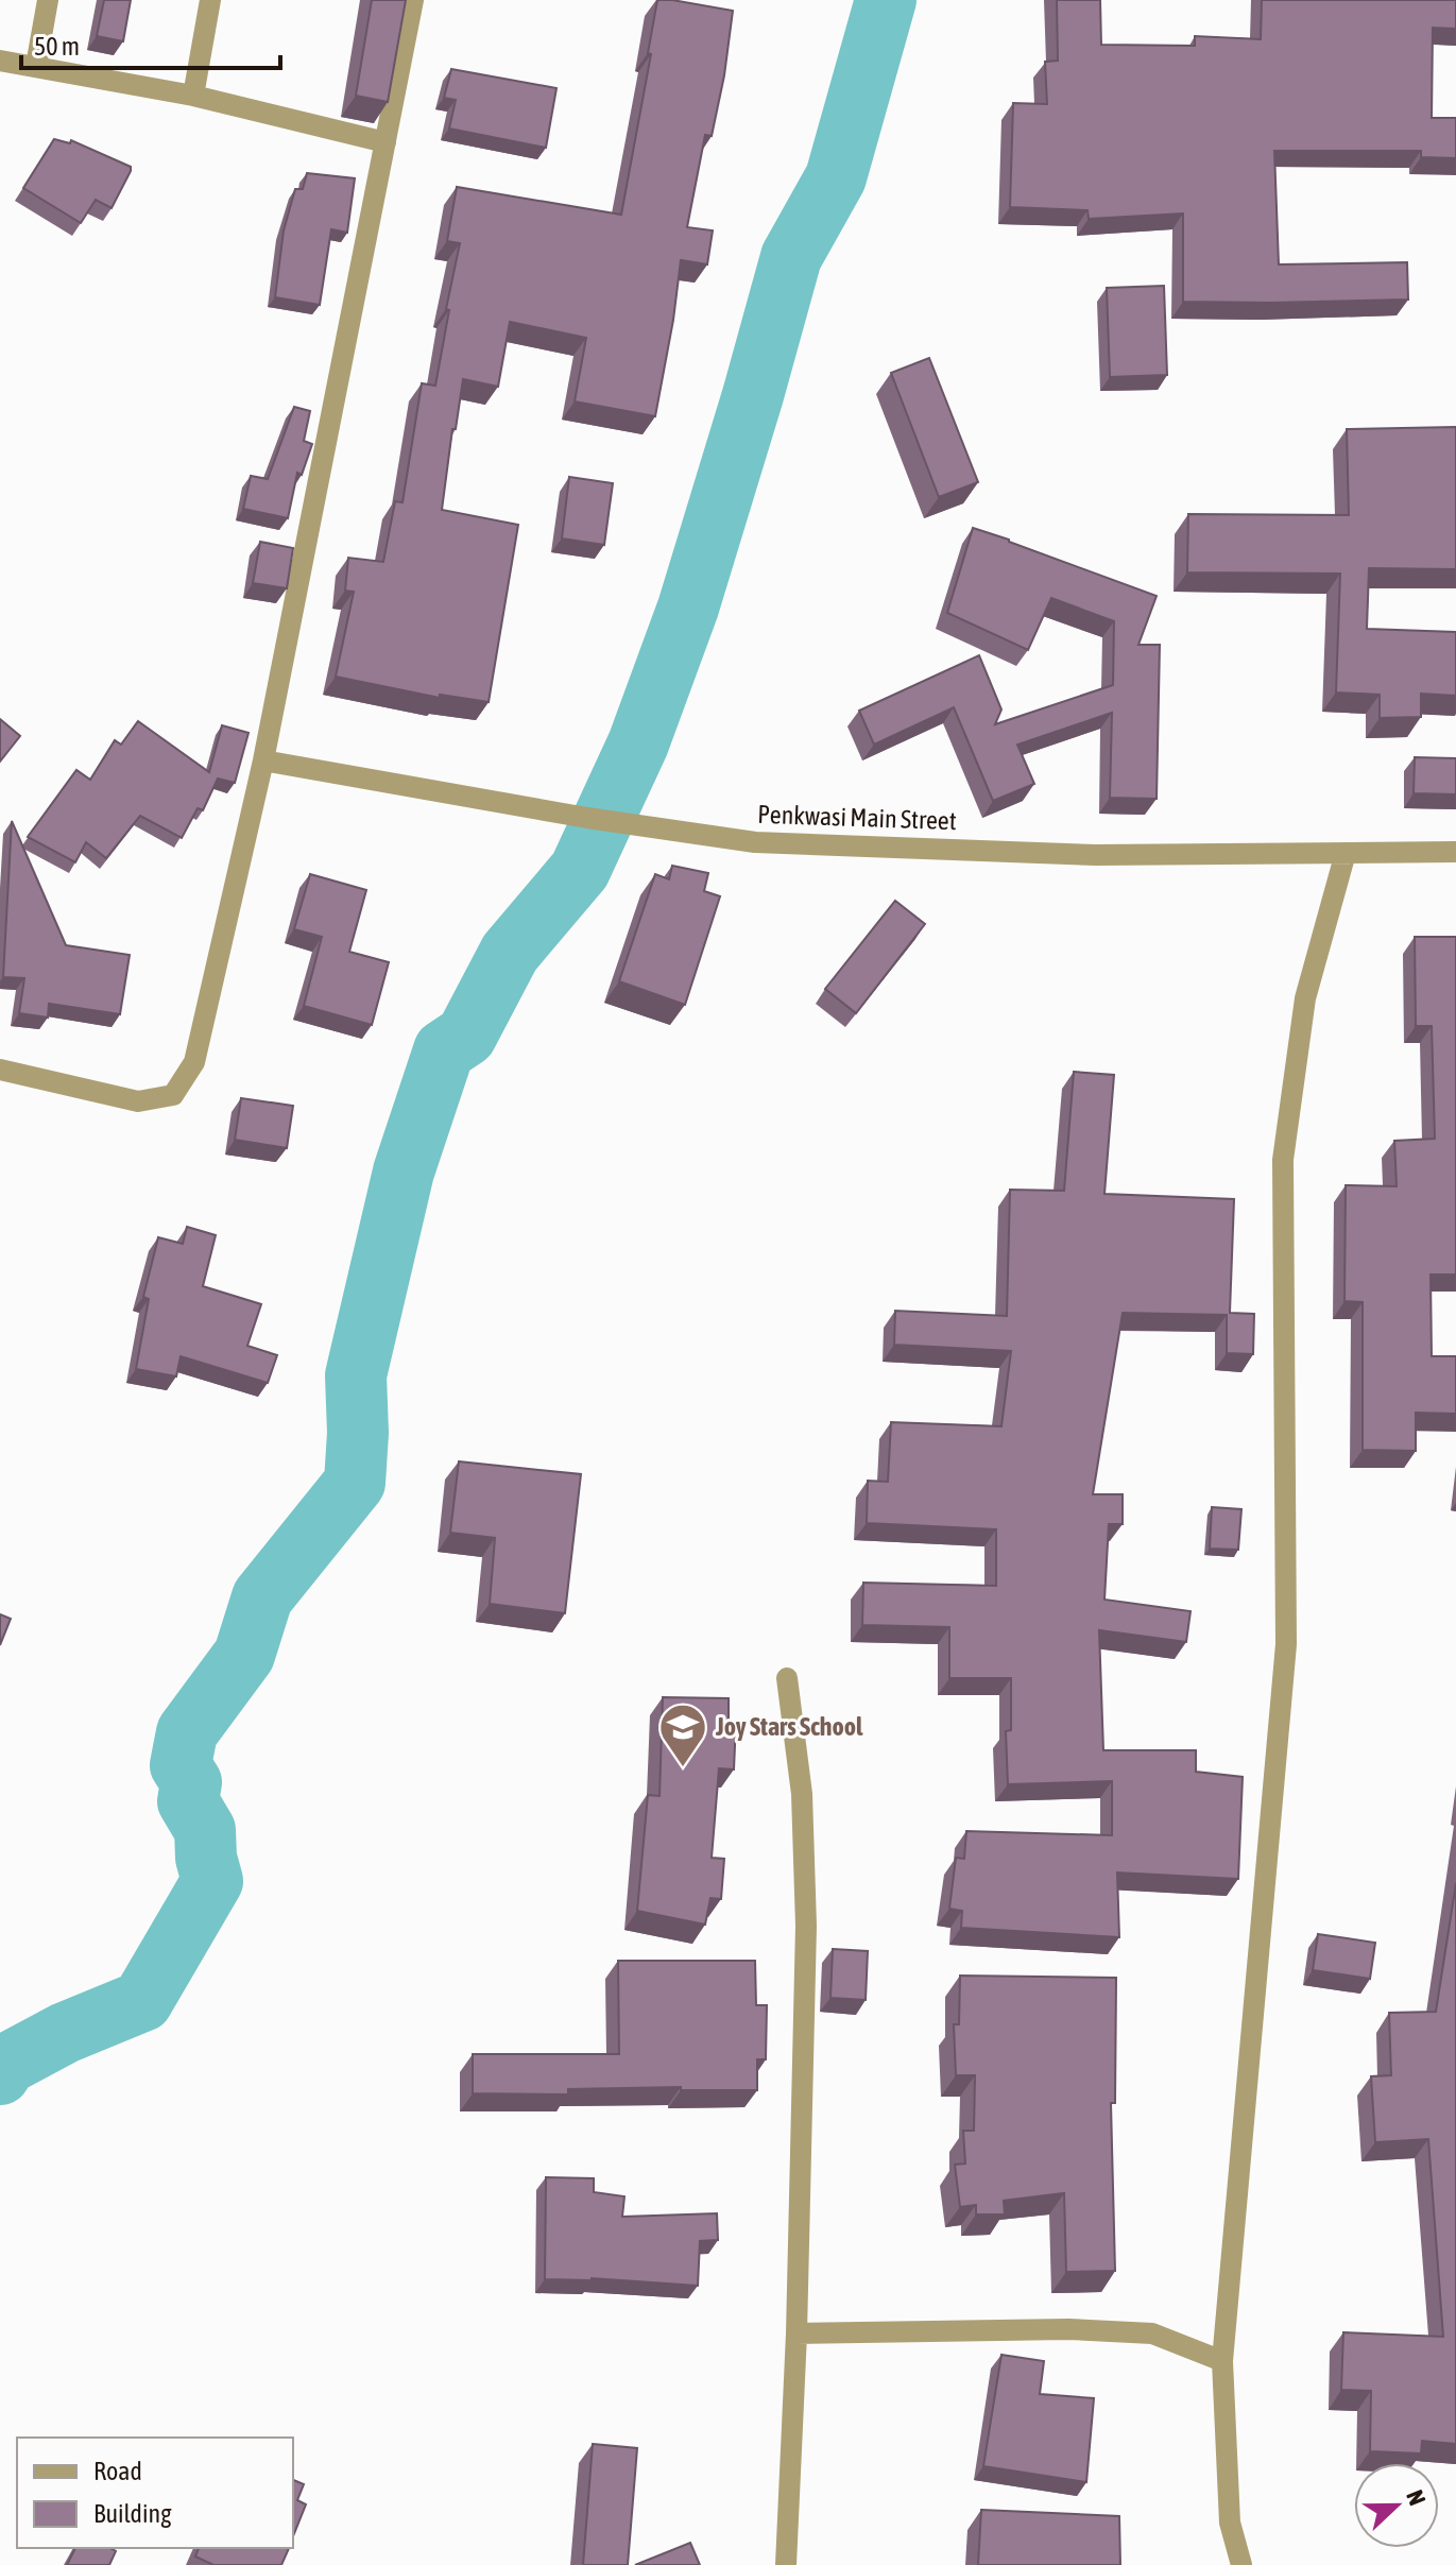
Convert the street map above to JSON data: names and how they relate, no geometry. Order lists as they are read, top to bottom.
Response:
{
  "streets": {
    "street": ["Penkwasi Main Street"]
  },
  "places": {
    "school or university": ["Joy Stars School"]
  },
  "legend": ["Road", "Building"],
  "scale_bar": "50 m",
  "north": "right"
}
